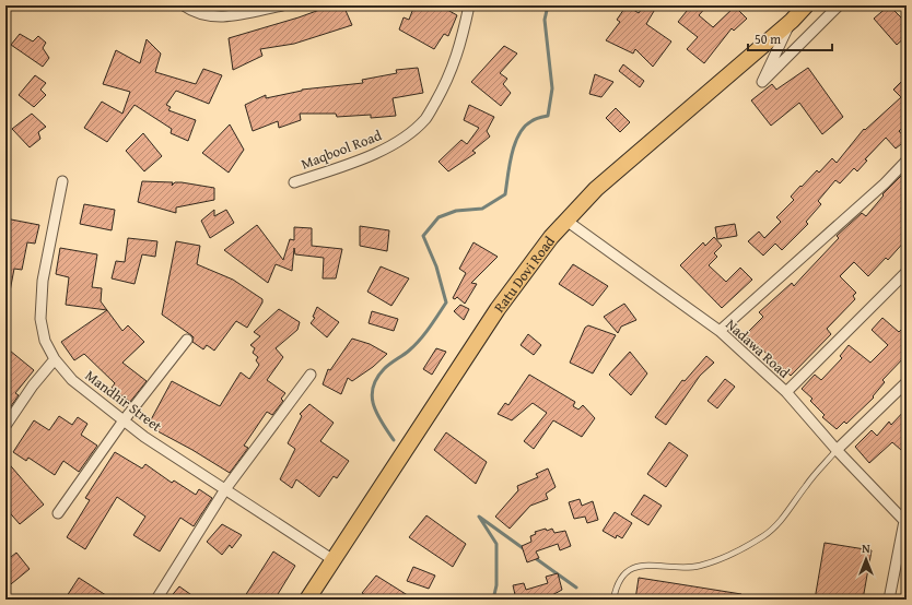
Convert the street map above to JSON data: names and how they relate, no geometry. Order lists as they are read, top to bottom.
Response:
{
  "streets": {
    "main road": ["Ratu Dovi Road"],
    "street": ["Maqbool Road", "Nadawa Road", "Mandhir Street"]
  },
  "crossings": [
    ["Ratu Dovi Road", "Nadawa Road"],
    ["Ratu Dovi Road", "Mandhir Street"]
  ],
  "scale_bar": "50 m",
  "north": "top"
}
